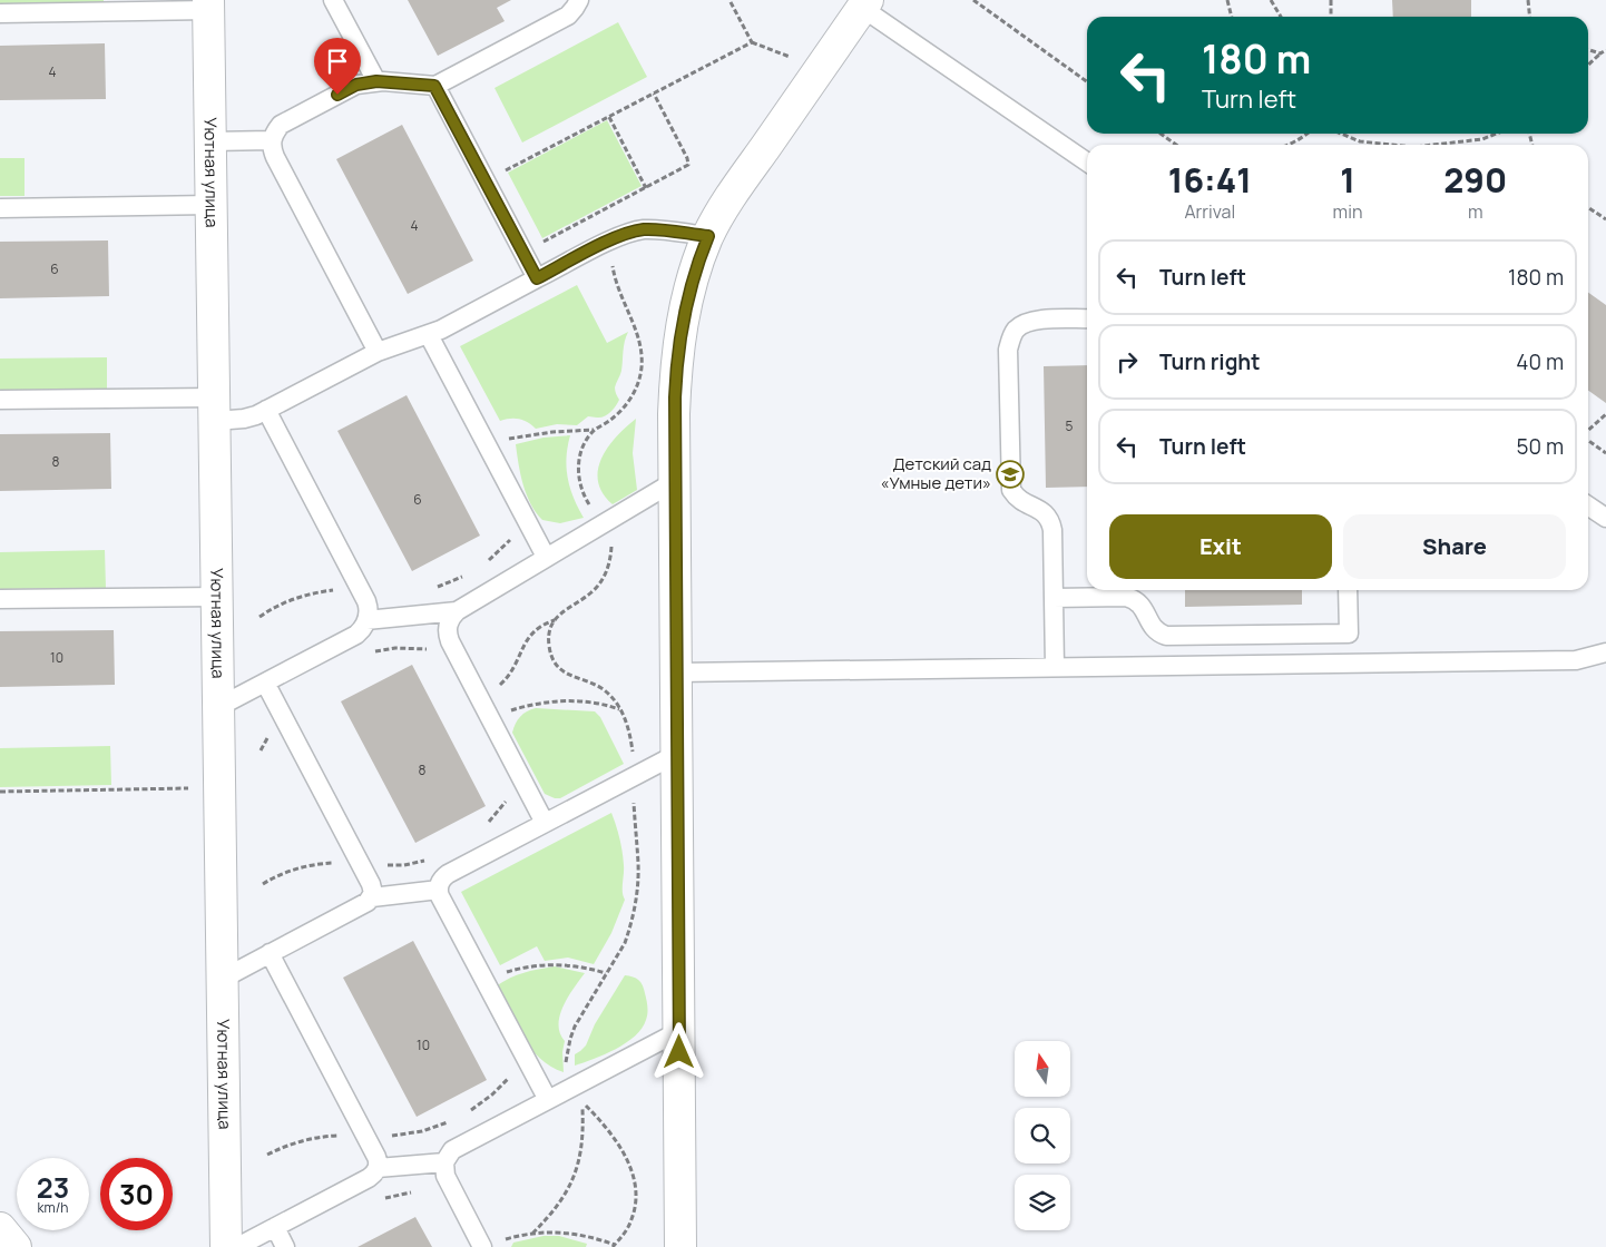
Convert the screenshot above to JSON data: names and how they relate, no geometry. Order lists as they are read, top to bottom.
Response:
{
  "streets": {
    "street": ["Уютная улица"]
  },
  "places": {
    "school or university": ["Детский сад «Умные дети»"]
  },
  "house_numbers": [
    "4",
    "4",
    "6",
    "5",
    "8",
    "6",
    "10",
    "8",
    "10"
  ],
  "north": "top",
  "page": {
    "turn": ["180 m", "Turn left"],
    "eta": [
      "16:41",
      "Arrival",
      "1",
      "min",
      "290",
      "m"
    ],
    "list": [
      {
        "name": "Turn left",
        "value": "180 m"
      },
      {
        "name": "Turn right",
        "value": "40 m"
      },
      {
        "name": "Turn left",
        "value": "50 m"
      }
    ],
    "buttons": ["Exit", "Share"],
    "speed": "23 km/h",
    "limit": "30"
  }
}
